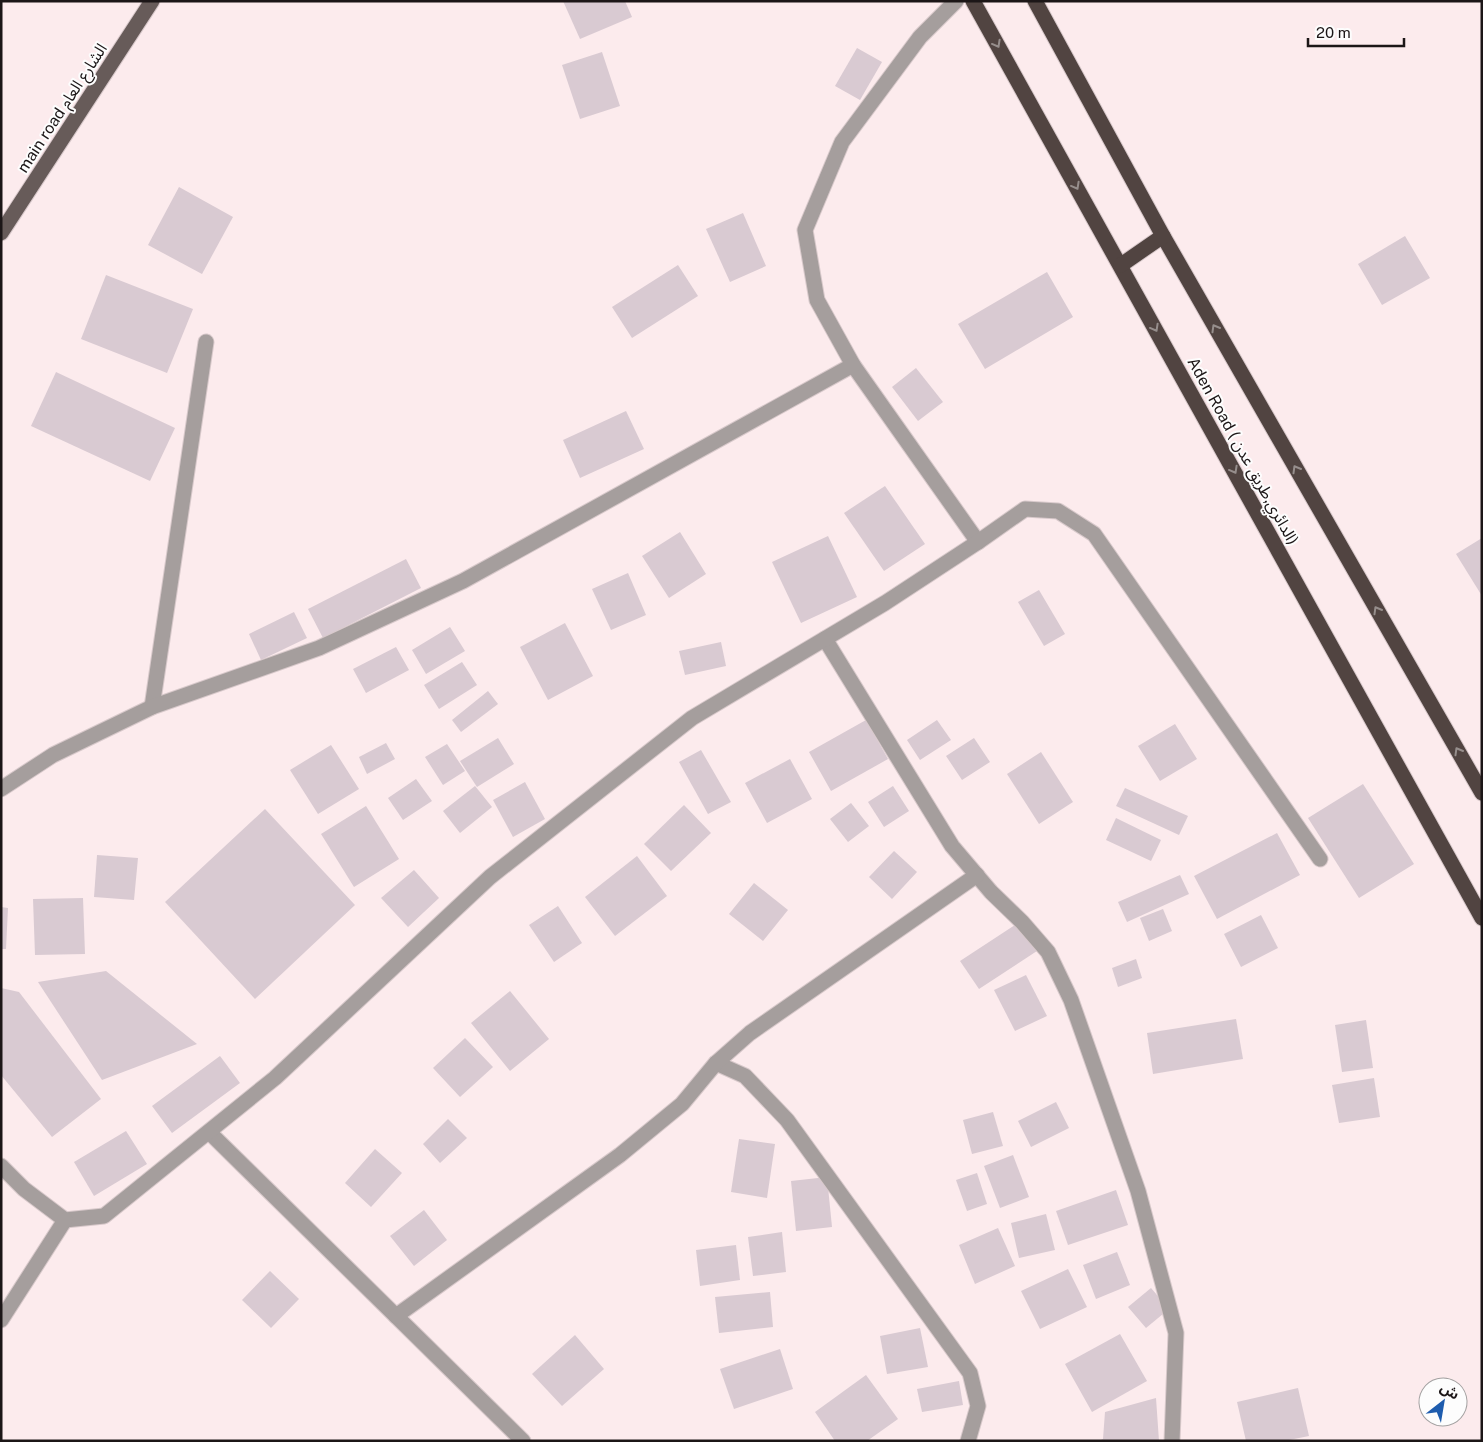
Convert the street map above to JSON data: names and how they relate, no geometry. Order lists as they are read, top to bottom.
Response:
{
  "streets": {
    "highway": ["Aden Road ( الدائري,طريق عدن)"],
    "main road": ["main road الشارع العام"]
  },
  "scale_bar": "20 m",
  "north": "top right"
}
